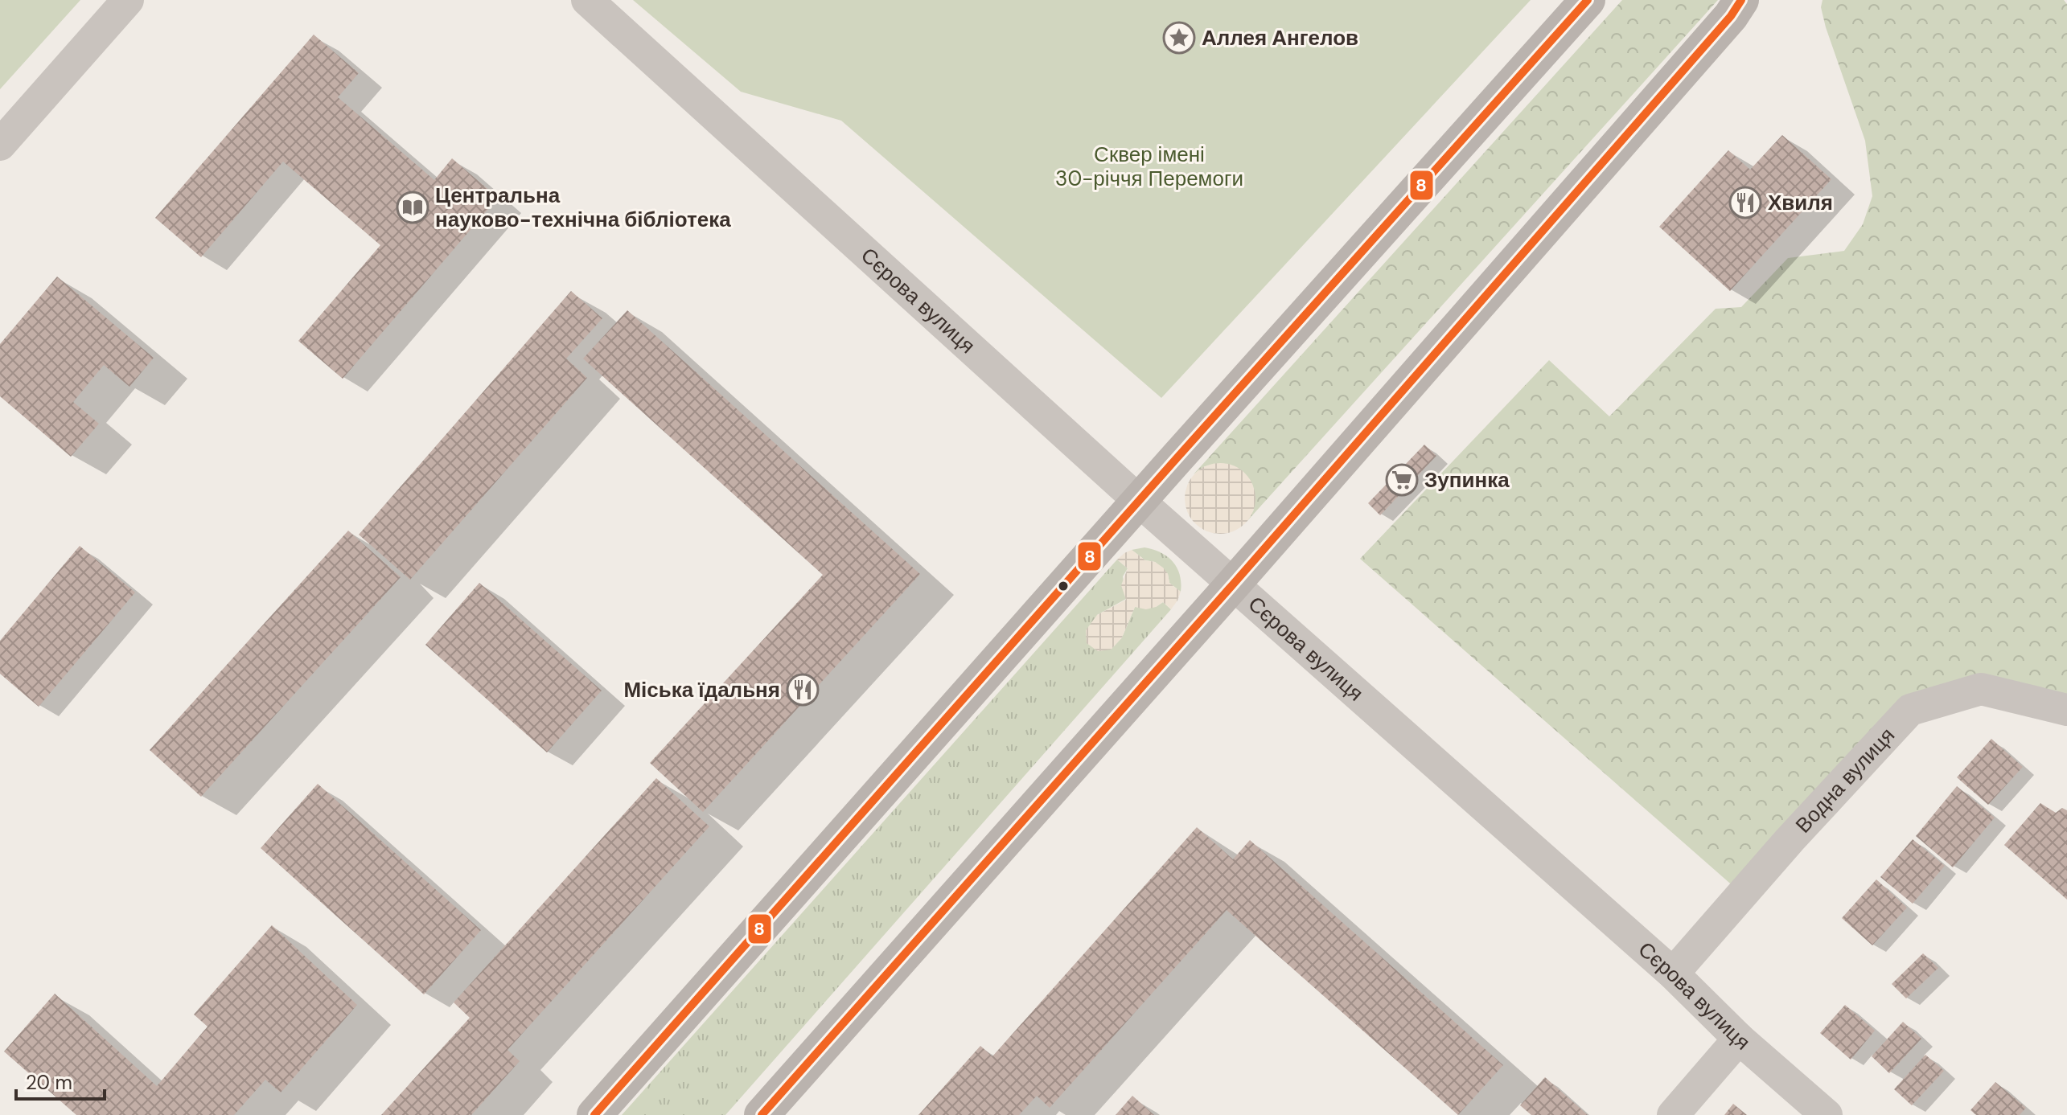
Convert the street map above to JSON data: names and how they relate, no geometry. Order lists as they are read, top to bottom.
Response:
{
  "streets": {
    "street": ["Сєрова вулиця", "Водна вулиця"]
  },
  "crossings": [
    ["Сєрова вулиця", "Водна вулиця"]
  ],
  "parks": ["Сквер імені 30-річчя Перемоги"],
  "places": {
    "place": ["Аллея Ангелов"],
    "restaurant": ["Хвиля", "Міська їдальня"],
    "library": ["Центральна науково-технічна бібліотека"],
    "supermarket": ["Зупинка"]
  },
  "lines": ["transit line 8"],
  "scale_bar": "20 m"
}
